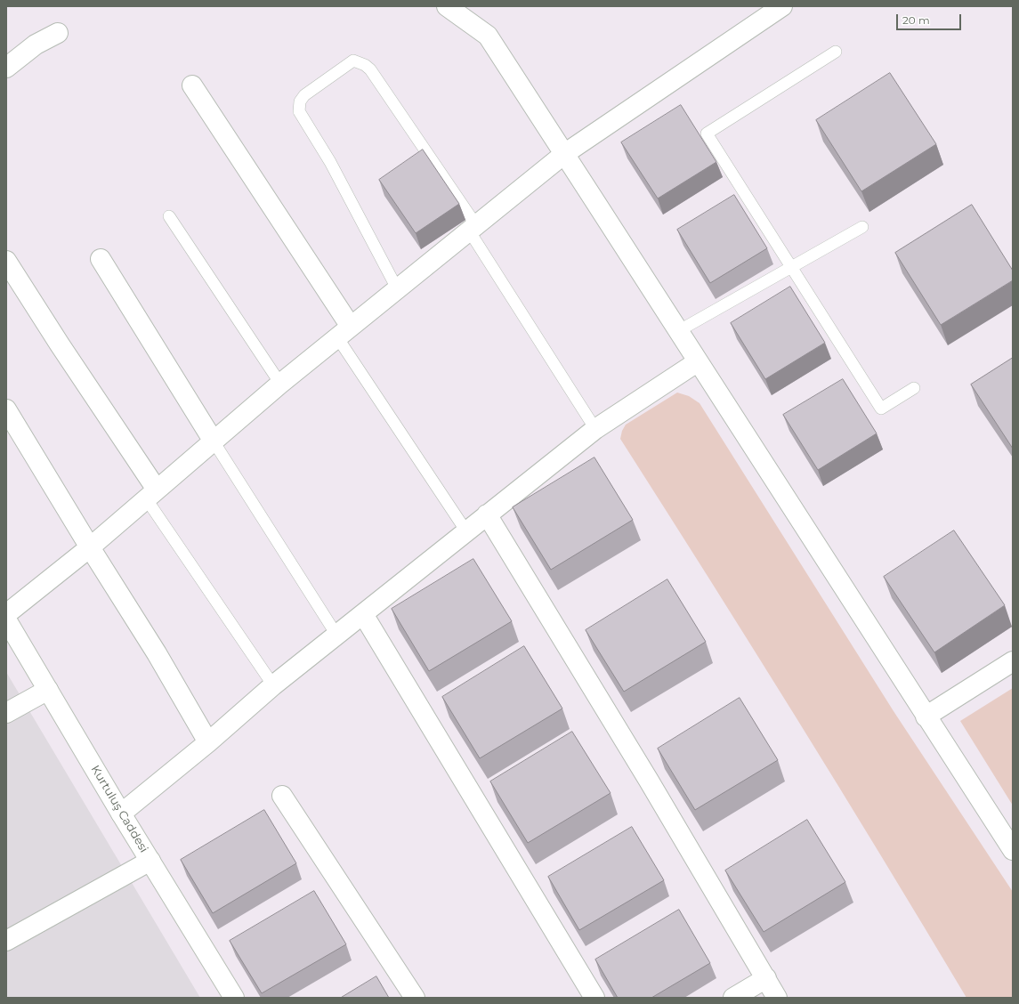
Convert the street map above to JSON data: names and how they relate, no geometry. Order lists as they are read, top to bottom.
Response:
{
  "streets": {
    "street": ["Kurtuluş Caddesi"]
  },
  "scale_bar": "20 m"
}
